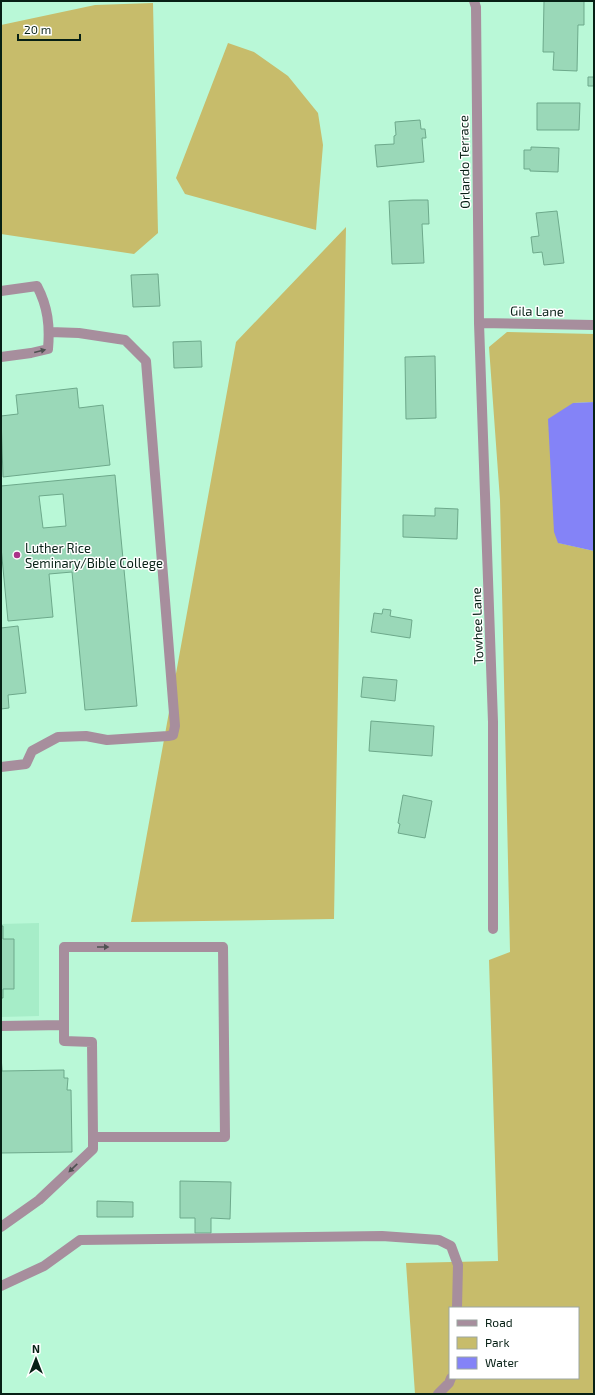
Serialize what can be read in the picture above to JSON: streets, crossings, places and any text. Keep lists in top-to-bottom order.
{
  "streets": {
    "street": ["Orlando Terrace", "Gila Lane", "Towhee Lane"]
  },
  "crossings": [
    ["Orlando Terrace", "Gila Lane"],
    ["Orlando Terrace", "Towhee Lane"],
    ["Gila Lane", "Towhee Lane"]
  ],
  "places": ["Luther Rice Seminary/Bible College"],
  "legend": ["Road", "Park", "Water"],
  "scale_bar": "20 m",
  "north": "top"
}
